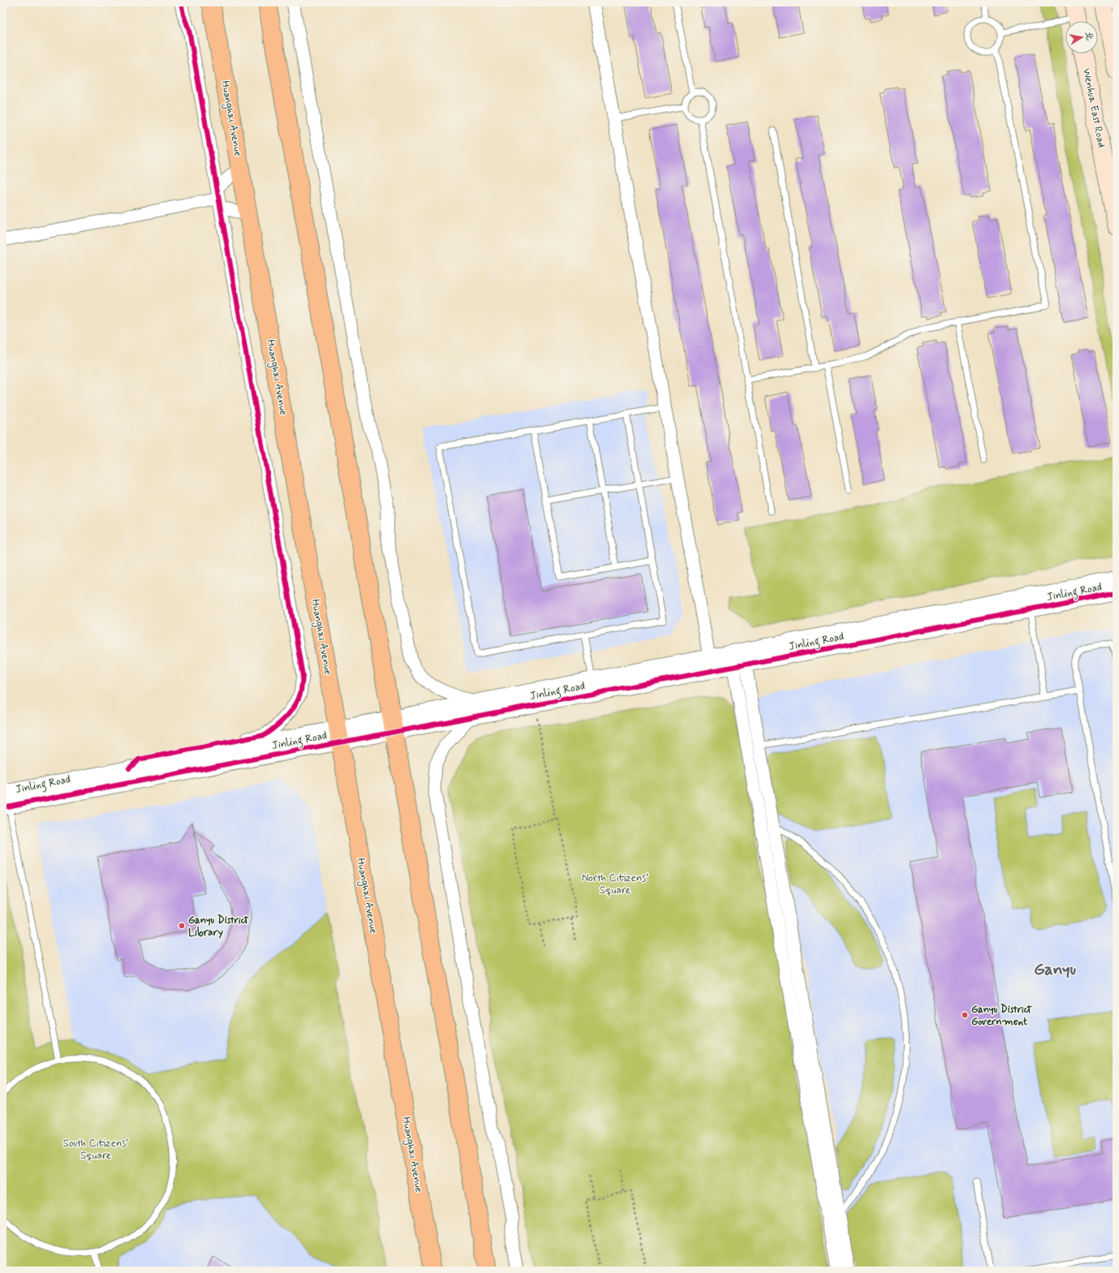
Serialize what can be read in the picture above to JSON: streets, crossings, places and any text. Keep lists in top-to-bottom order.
{
  "streets": {
    "main road": ["Wenhua East Road", "Huanghai Avenue"],
    "street": ["Jinling Road"]
  },
  "crossings": [
    ["Huanghai Avenue", "Jinling Road"]
  ],
  "districts": ["Ganyu"],
  "parks": ["North Citizens' Square", "South Citizens' Square"],
  "places": ["Ganyu District Library", "Ganyu District Government"],
  "north": "right"
}
